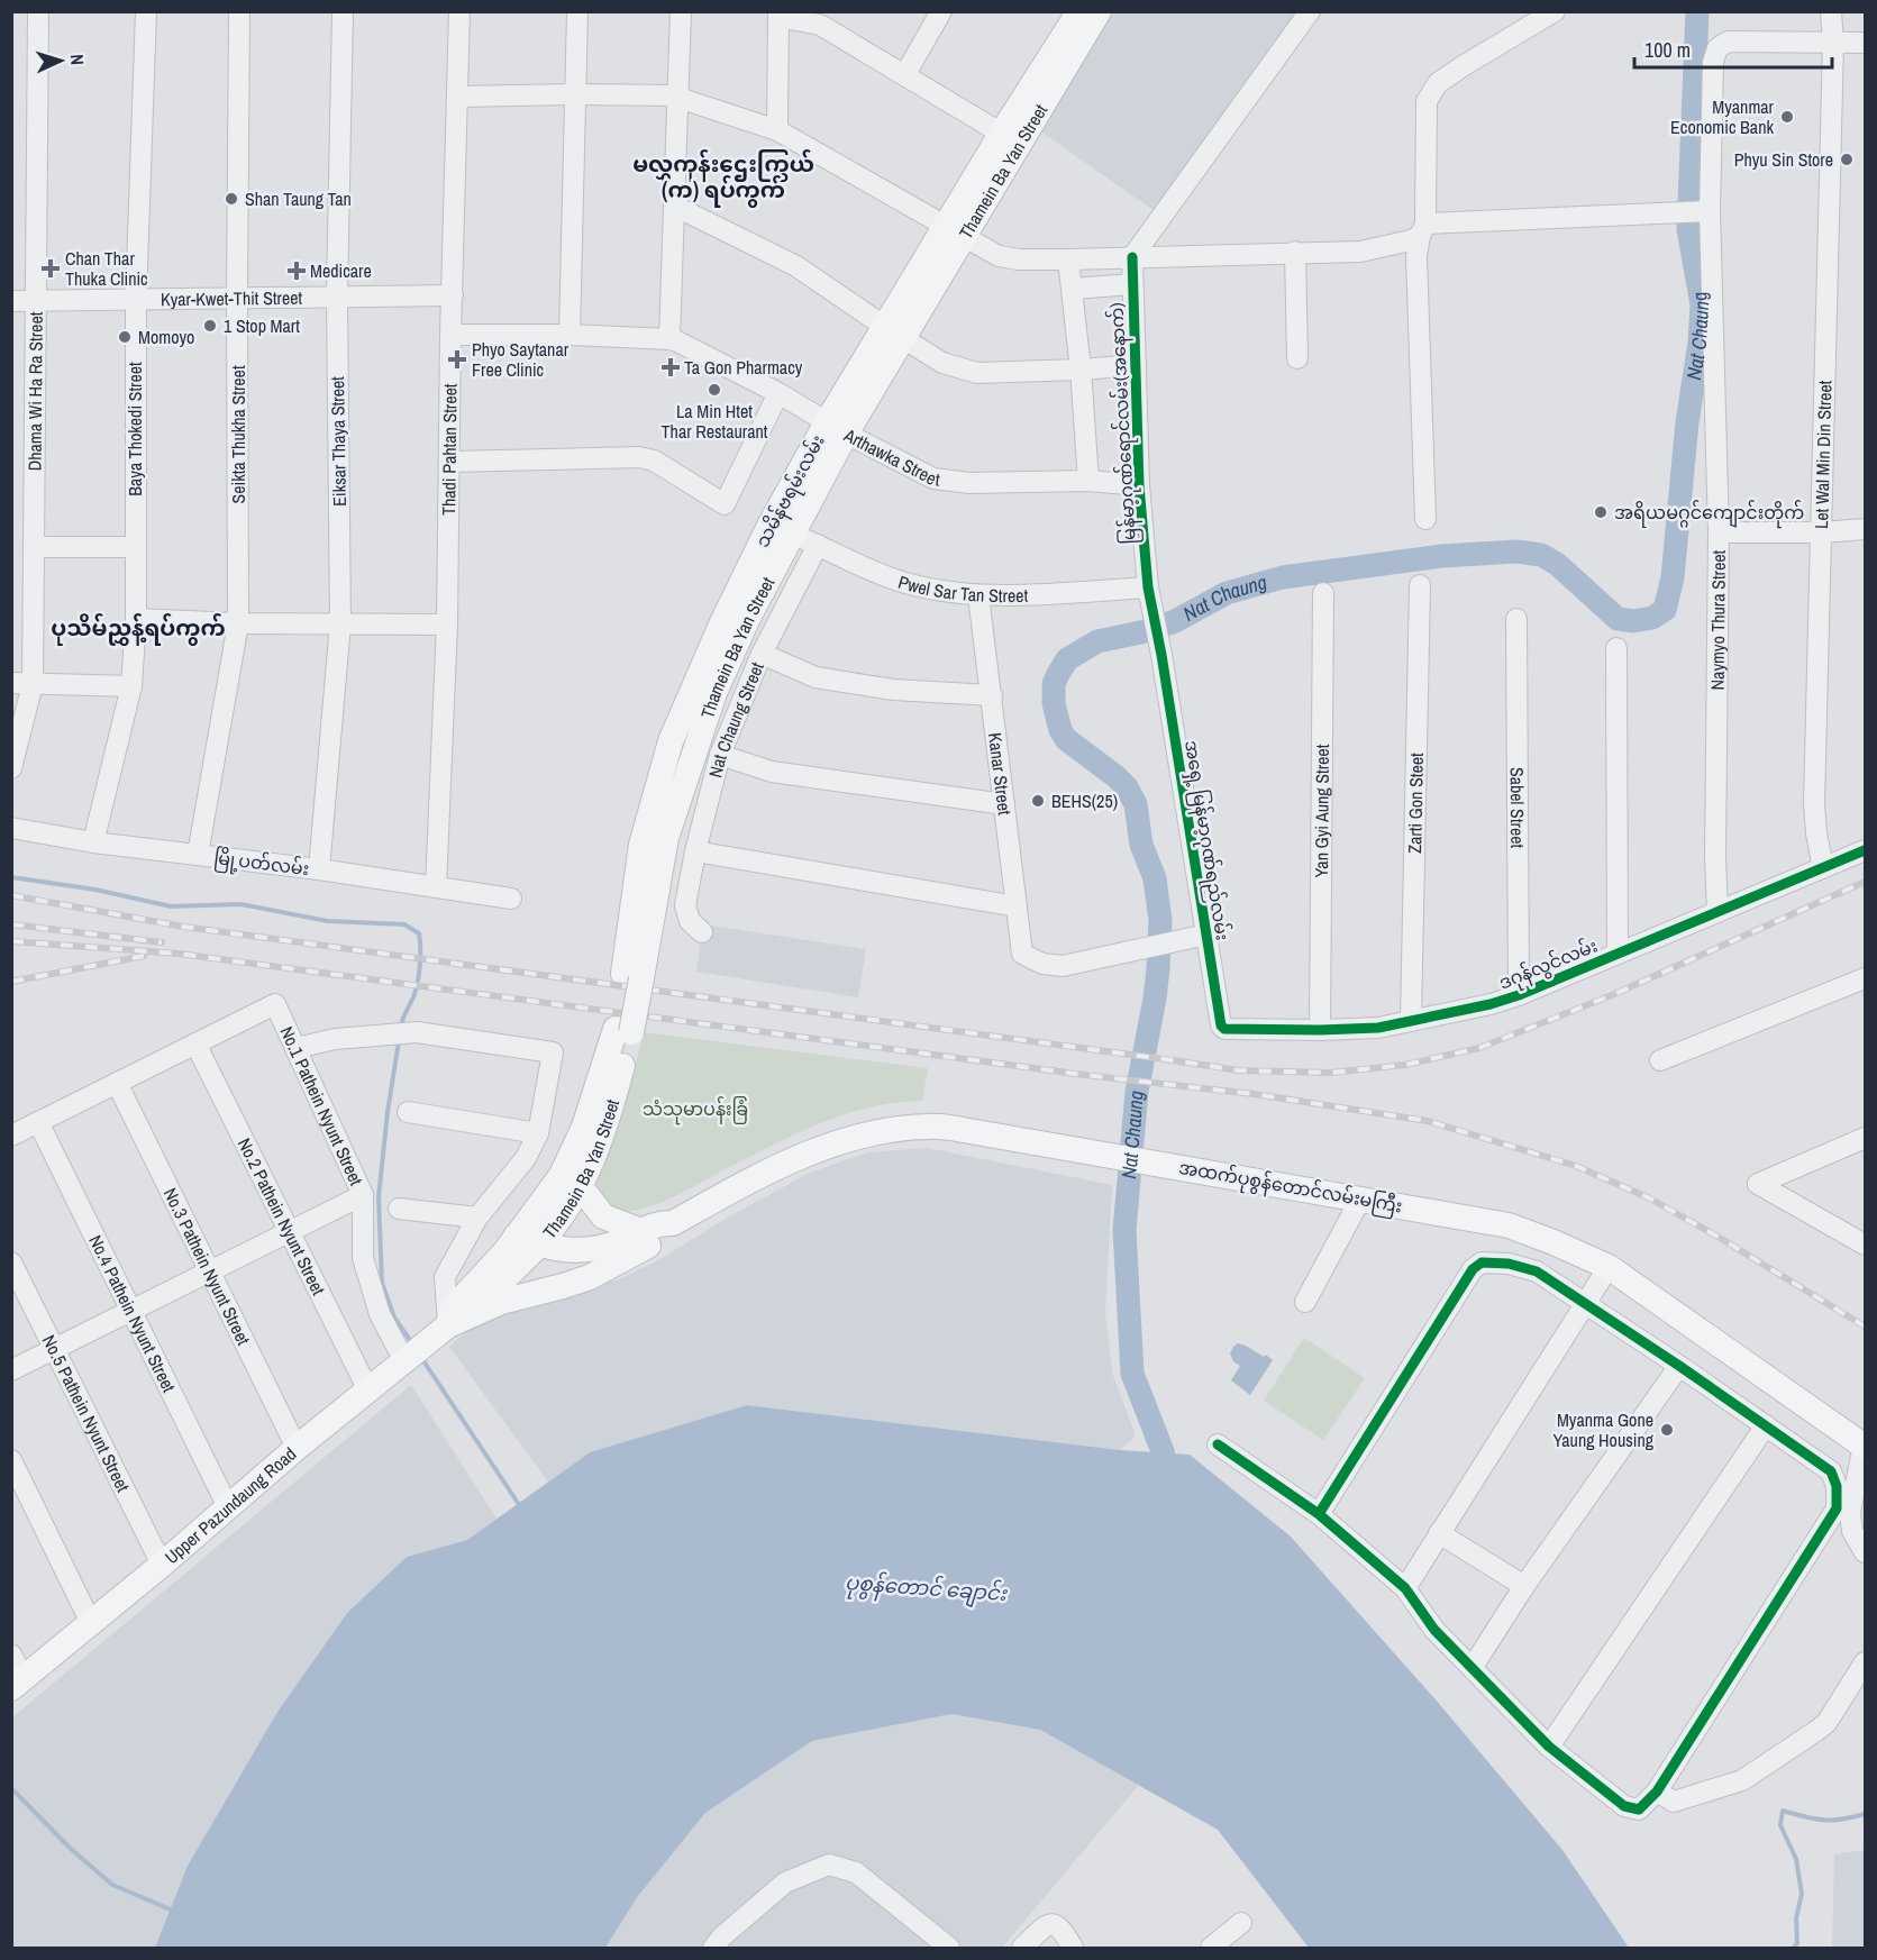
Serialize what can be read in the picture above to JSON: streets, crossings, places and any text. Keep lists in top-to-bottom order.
{
  "streets": {
    "main road": [
      "Thamein Ba Yan Street",
      "သမိန်ဗရမ်းလမ်း",
      "အထက်ပုစွန်တောင်လမ်းမကြီး",
      "Upper Pazundaung Road"
    ],
    "street": [
      "Kyar-Kwet-Thit Street",
      "Dhama Wi Ha Ra Street",
      "မြန်မာ့ဂုဏ်ရောင်လမ်း(အနောက်)",
      "Baya Thokedi Street",
      "Seikta Thukha Street",
      "Eiksar Thaya Street",
      "Thadi Pahtan Street",
      "Arthawka Street",
      "Let Wal Min Din Street",
      "Pwel Sar Tan Street",
      "Naymyo Thura Street",
      "Nat Chaung Street",
      "Kanar Street",
      "Zarti Gon Steet",
      "Sabel Street",
      "Yan Gyi Aung Street",
      "အရှေ့ မြန်မာ့ဂုဏ်ရည်လမ်း",
      "မြို့ပတ်လမ်း",
      "ဒဂုန်လွင်လမ်း",
      "No.1 Pathein Nyunt Street",
      "No.2 Pathein Nyunt Street",
      "No.3 Pathein Nyunt Street",
      "No.4 Pathein Nyunt Street",
      "No.5 Pathein Nyunt Street"
    ]
  },
  "crossings": [
    ["Thamein Ba Yan Street", "Arthawka Street"],
    ["Thamein Ba Yan Street", "သမိန်ဗရမ်းလမ်း"],
    ["Thamein Ba Yan Street", "Pwel Sar Tan Street"],
    ["Thamein Ba Yan Street", "အထက်ပုစွန်တောင်လမ်းမကြီး"],
    ["Thamein Ba Yan Street", "Upper Pazundaung Road"],
    ["Kyar-Kwet-Thit Street", "Dhama Wi Ha Ra Street"],
    ["Kyar-Kwet-Thit Street", "Baya Thokedi Street"],
    ["Kyar-Kwet-Thit Street", "Seikta Thukha Street"],
    ["Kyar-Kwet-Thit Street", "Eiksar Thaya Street"],
    ["Kyar-Kwet-Thit Street", "Thadi Pahtan Street"],
    ["မြန်မာ့ဂုဏ်ရောင်လမ်း(အနောက်)", "Arthawka Street"],
    ["မြန်မာ့ဂုဏ်ရောင်လမ်း(အနောက်)", "Pwel Sar Tan Street"],
    ["မြန်မာ့ဂုဏ်ရောင်လမ်း(အနောက်)", "အရှေ့ မြန်မာ့ဂုဏ်ရည်လမ်း"],
    ["Baya Thokedi Street", "မြို့ပတ်လမ်း"],
    ["Seikta Thukha Street", "မြို့ပတ်လမ်း"],
    ["Eiksar Thaya Street", "မြို့ပတ်လမ်း"],
    ["Thadi Pahtan Street", "မြို့ပတ်လမ်း"],
    ["Arthawka Street", "သမိန်ဗရမ်းလမ်း"],
    ["Let Wal Min Din Street", "Naymyo Thura Street"],
    ["Let Wal Min Din Street", "ဒဂုန်လွင်လမ်း"],
    ["သမိန်ဗရမ်းလမ်း", "အထက်ပုစွန်တောင်လမ်းမကြီး"],
    ["Pwel Sar Tan Street", "Nat Chaung Street"],
    ["Pwel Sar Tan Street", "Kanar Street"],
    ["Naymyo Thura Street", "ဒဂုန်လွင်လမ်း"],
    ["Kanar Street", "အရှေ့ မြန်မာ့ဂုဏ်ရည်လမ်း"],
    ["Zarti Gon Steet", "ဒဂုန်လွင်လမ်း"],
    ["Sabel Street", "ဒဂုန်လွင်လမ်း"],
    ["Yan Gyi Aung Street", "ဒဂုန်လွင်လမ်း"],
    ["အရှေ့ မြန်မာ့ဂုဏ်ရည်လမ်း", "ဒဂုန်လွင်လမ်း"],
    ["No.1 Pathein Nyunt Street", "No.2 Pathein Nyunt Street"],
    ["No.1 Pathein Nyunt Street", "Upper Pazundaung Road"],
    ["No.2 Pathein Nyunt Street", "Upper Pazundaung Road"],
    ["No.3 Pathein Nyunt Street", "Upper Pazundaung Road"],
    ["No.4 Pathein Nyunt Street", "Upper Pazundaung Road"],
    ["No.5 Pathein Nyunt Street", "Upper Pazundaung Road"]
  ],
  "districts": ["မလွှကုန်းဌေးကြွယ် (က) ရပ်ကွက်", "ပုသိမ်ညွှန့်ရပ်ကွက်"],
  "water": ["Nat Chaung", "ပုစွန်တောင် ချောင်း"],
  "parks": ["သံသုမာပန်းခြံ"],
  "places": {
    "other": [
      "Myanmar Economic Bank",
      "Phyu Sin Store",
      "Shan Taung Tan",
      "1 Stop Mart",
      "Momoyo",
      "La Min Htet Thar Restaurant",
      "အရိယမဂ္ဂင်ကျောင်းတိုက်",
      "BEHS(25)",
      "Myanma Gone Yaung Housing"
    ],
    "health": [
      "Chan Thar Thuka Clinic",
      "Medicare",
      "Phyo Saytanar Free Clinic",
      "Ta Gon Pharmacy"
    ]
  },
  "scale_bar": "100 m",
  "north": "right"
}
